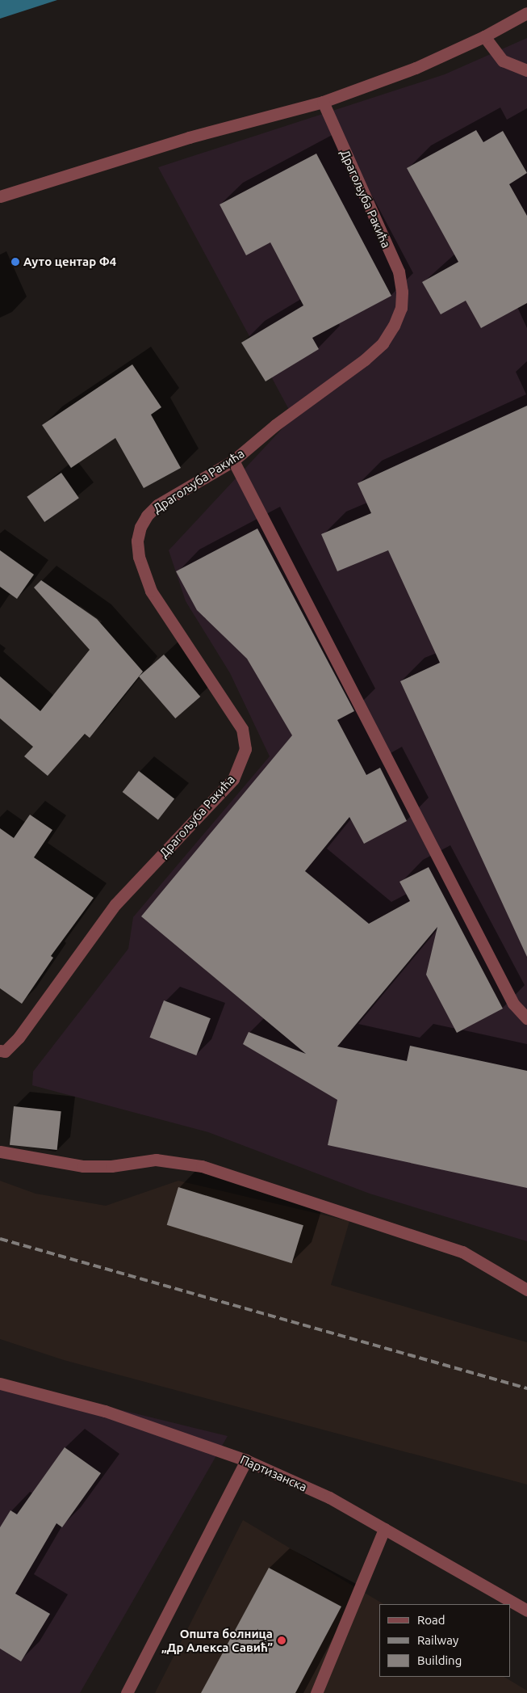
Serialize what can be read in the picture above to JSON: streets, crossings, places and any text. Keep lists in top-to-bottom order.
{
  "streets": {
    "street": ["Драгољуба Ракића", "Партизанска"]
  },
  "places": ["Ауто центар Ф4", "Општа болница „Др Алекса Савић”"],
  "legend": ["Road", "Railway", "Building"]
}
